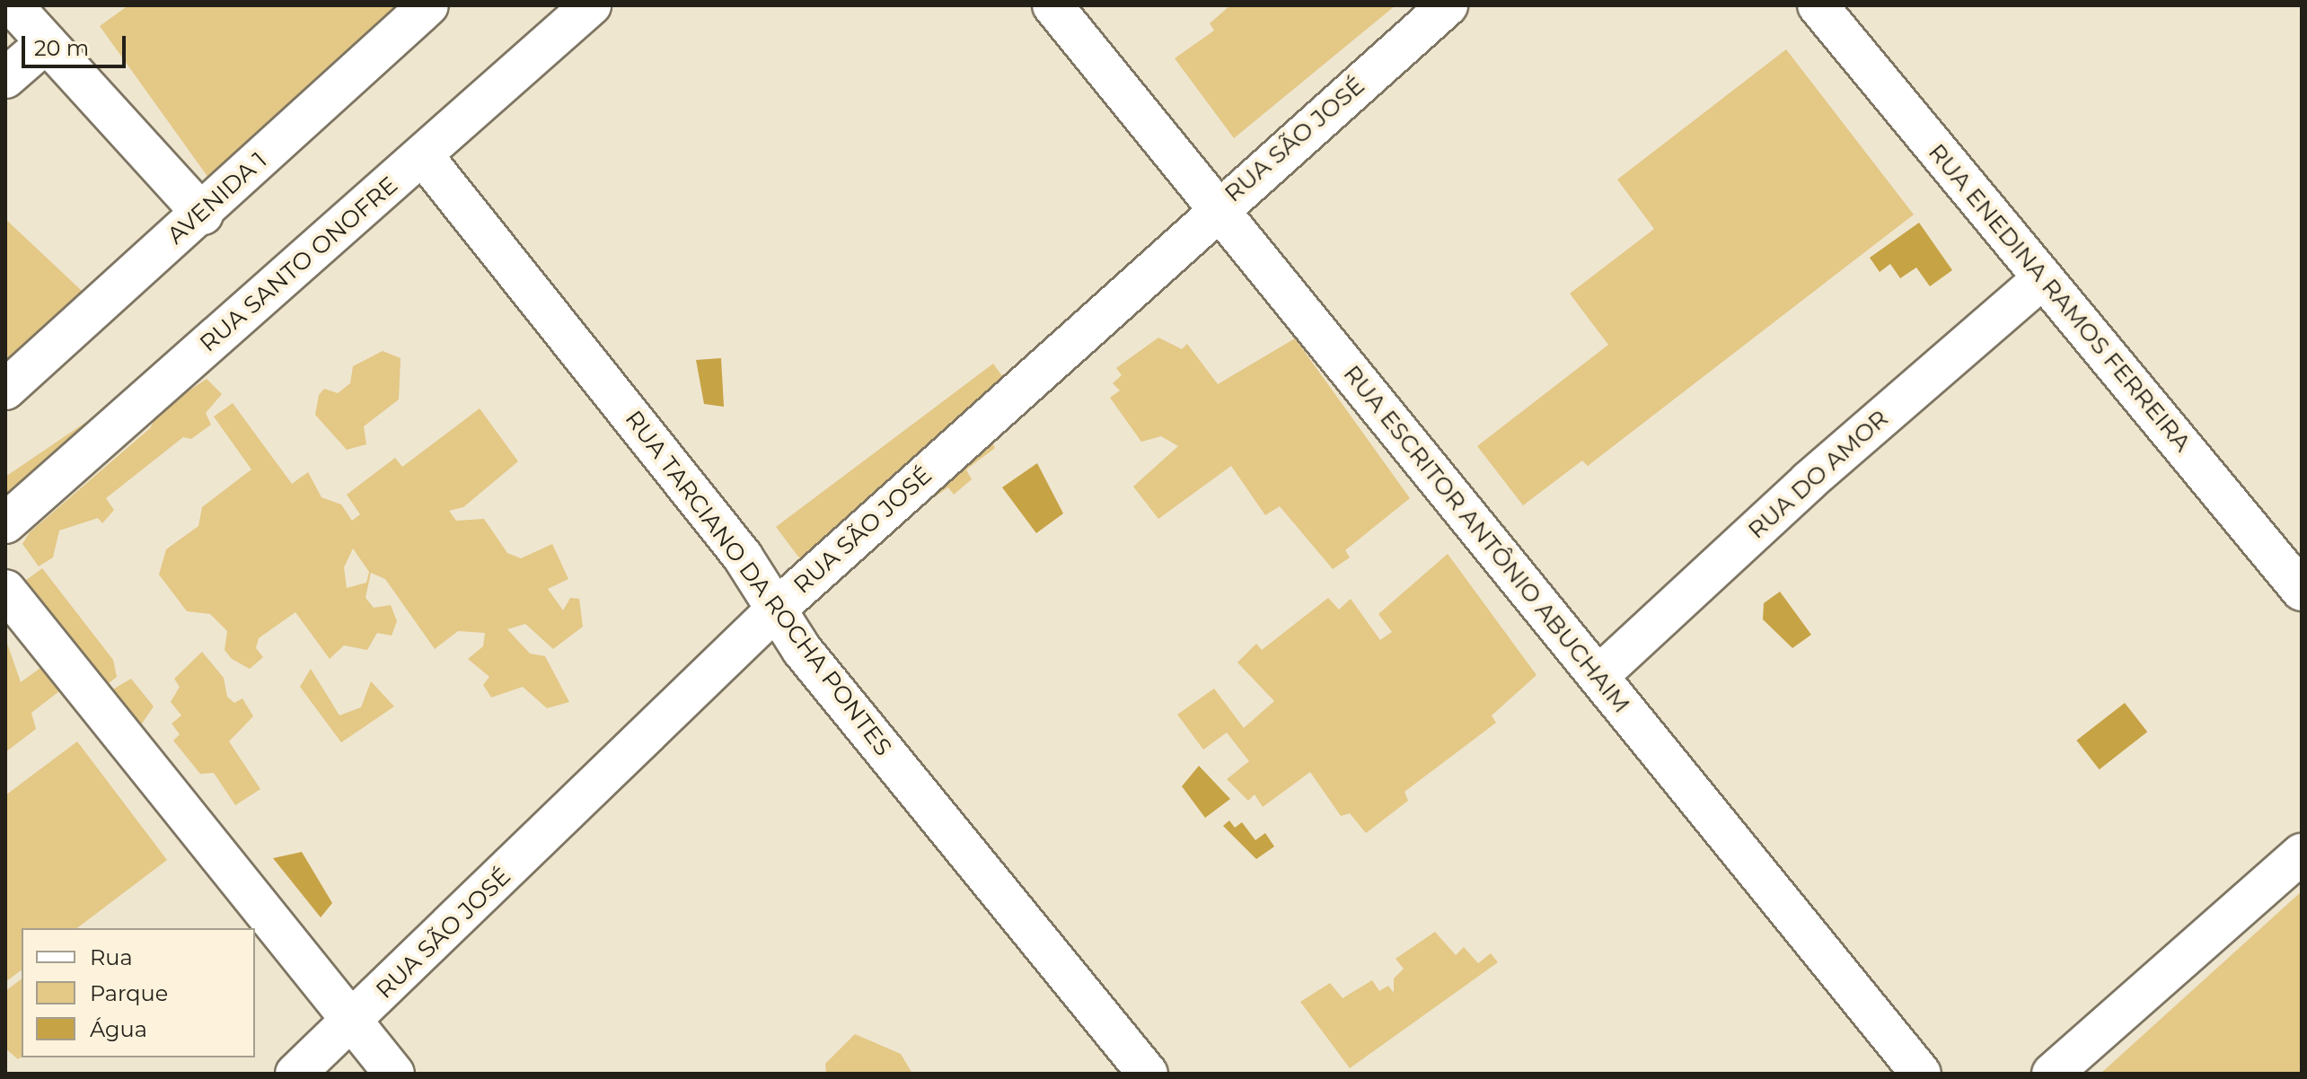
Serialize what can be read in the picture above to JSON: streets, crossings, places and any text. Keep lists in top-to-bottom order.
{
  "streets": {
    "street": [
      "RUA SÃO JOSÉ",
      "AVENIDA 1",
      "RUA SANTO ONOFRE",
      "RUA ENEDINA RAMOS FERREIRA",
      "RUA DO AMOR",
      "RUA ESCRITOR ANTÔNIO ABUCHAIM",
      "RUA TARCIANO DA ROCHA PONTES"
    ]
  },
  "crossings": [
    ["RUA SÃO JOSÉ", "RUA ESCRITOR ANTÔNIO ABUCHAIM"],
    ["RUA SÃO JOSÉ", "RUA TARCIANO DA ROCHA PONTES"],
    ["RUA SANTO ONOFRE", "RUA TARCIANO DA ROCHA PONTES"],
    ["RUA ENEDINA RAMOS FERREIRA", "RUA DO AMOR"],
    ["RUA DO AMOR", "RUA ESCRITOR ANTÔNIO ABUCHAIM"]
  ],
  "legend": ["Rua", "Parque", "Água"],
  "scale_bar": "20 m"
}
